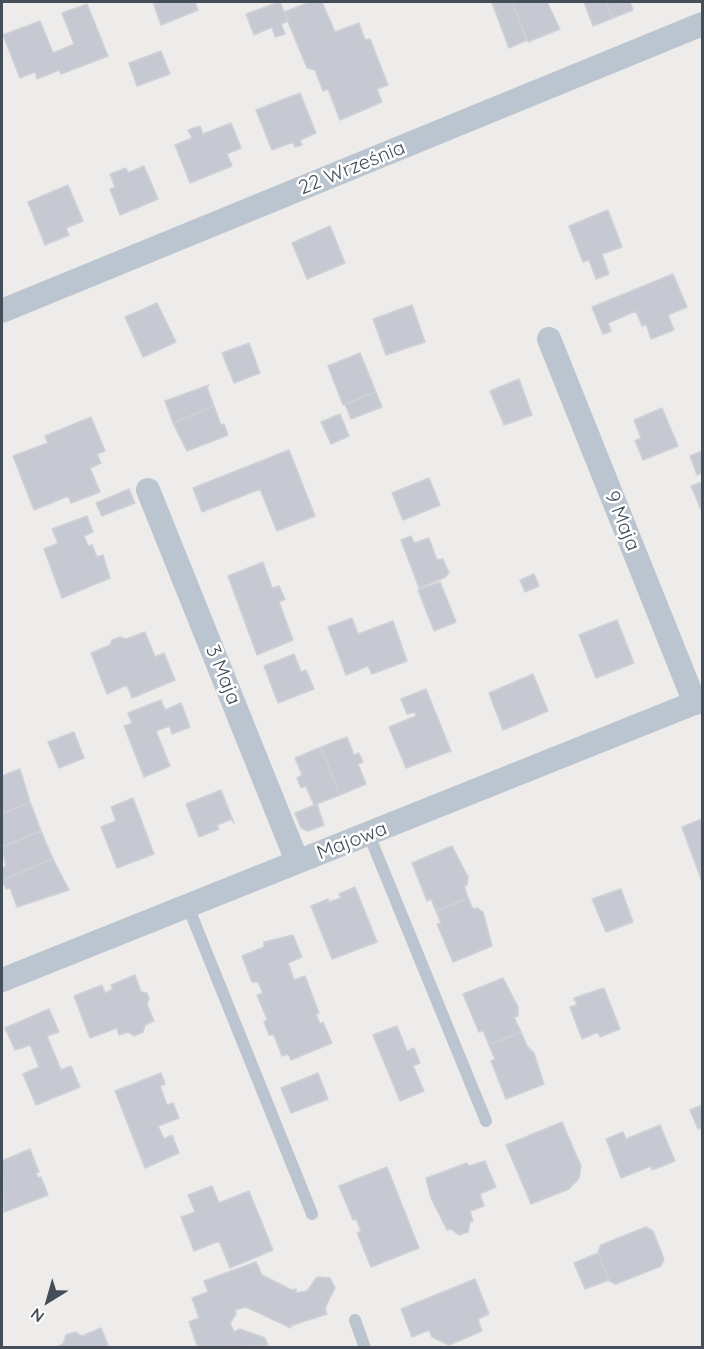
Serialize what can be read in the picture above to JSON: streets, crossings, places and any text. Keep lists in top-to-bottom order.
{
  "streets": {
    "street": [
      "22 Września",
      "9 Maja",
      "3 Maja",
      "Majowa"
    ]
  },
  "crossings": [
    ["9 Maja", "Majowa"],
    ["3 Maja", "Majowa"]
  ],
  "north": "bottom left"
}
